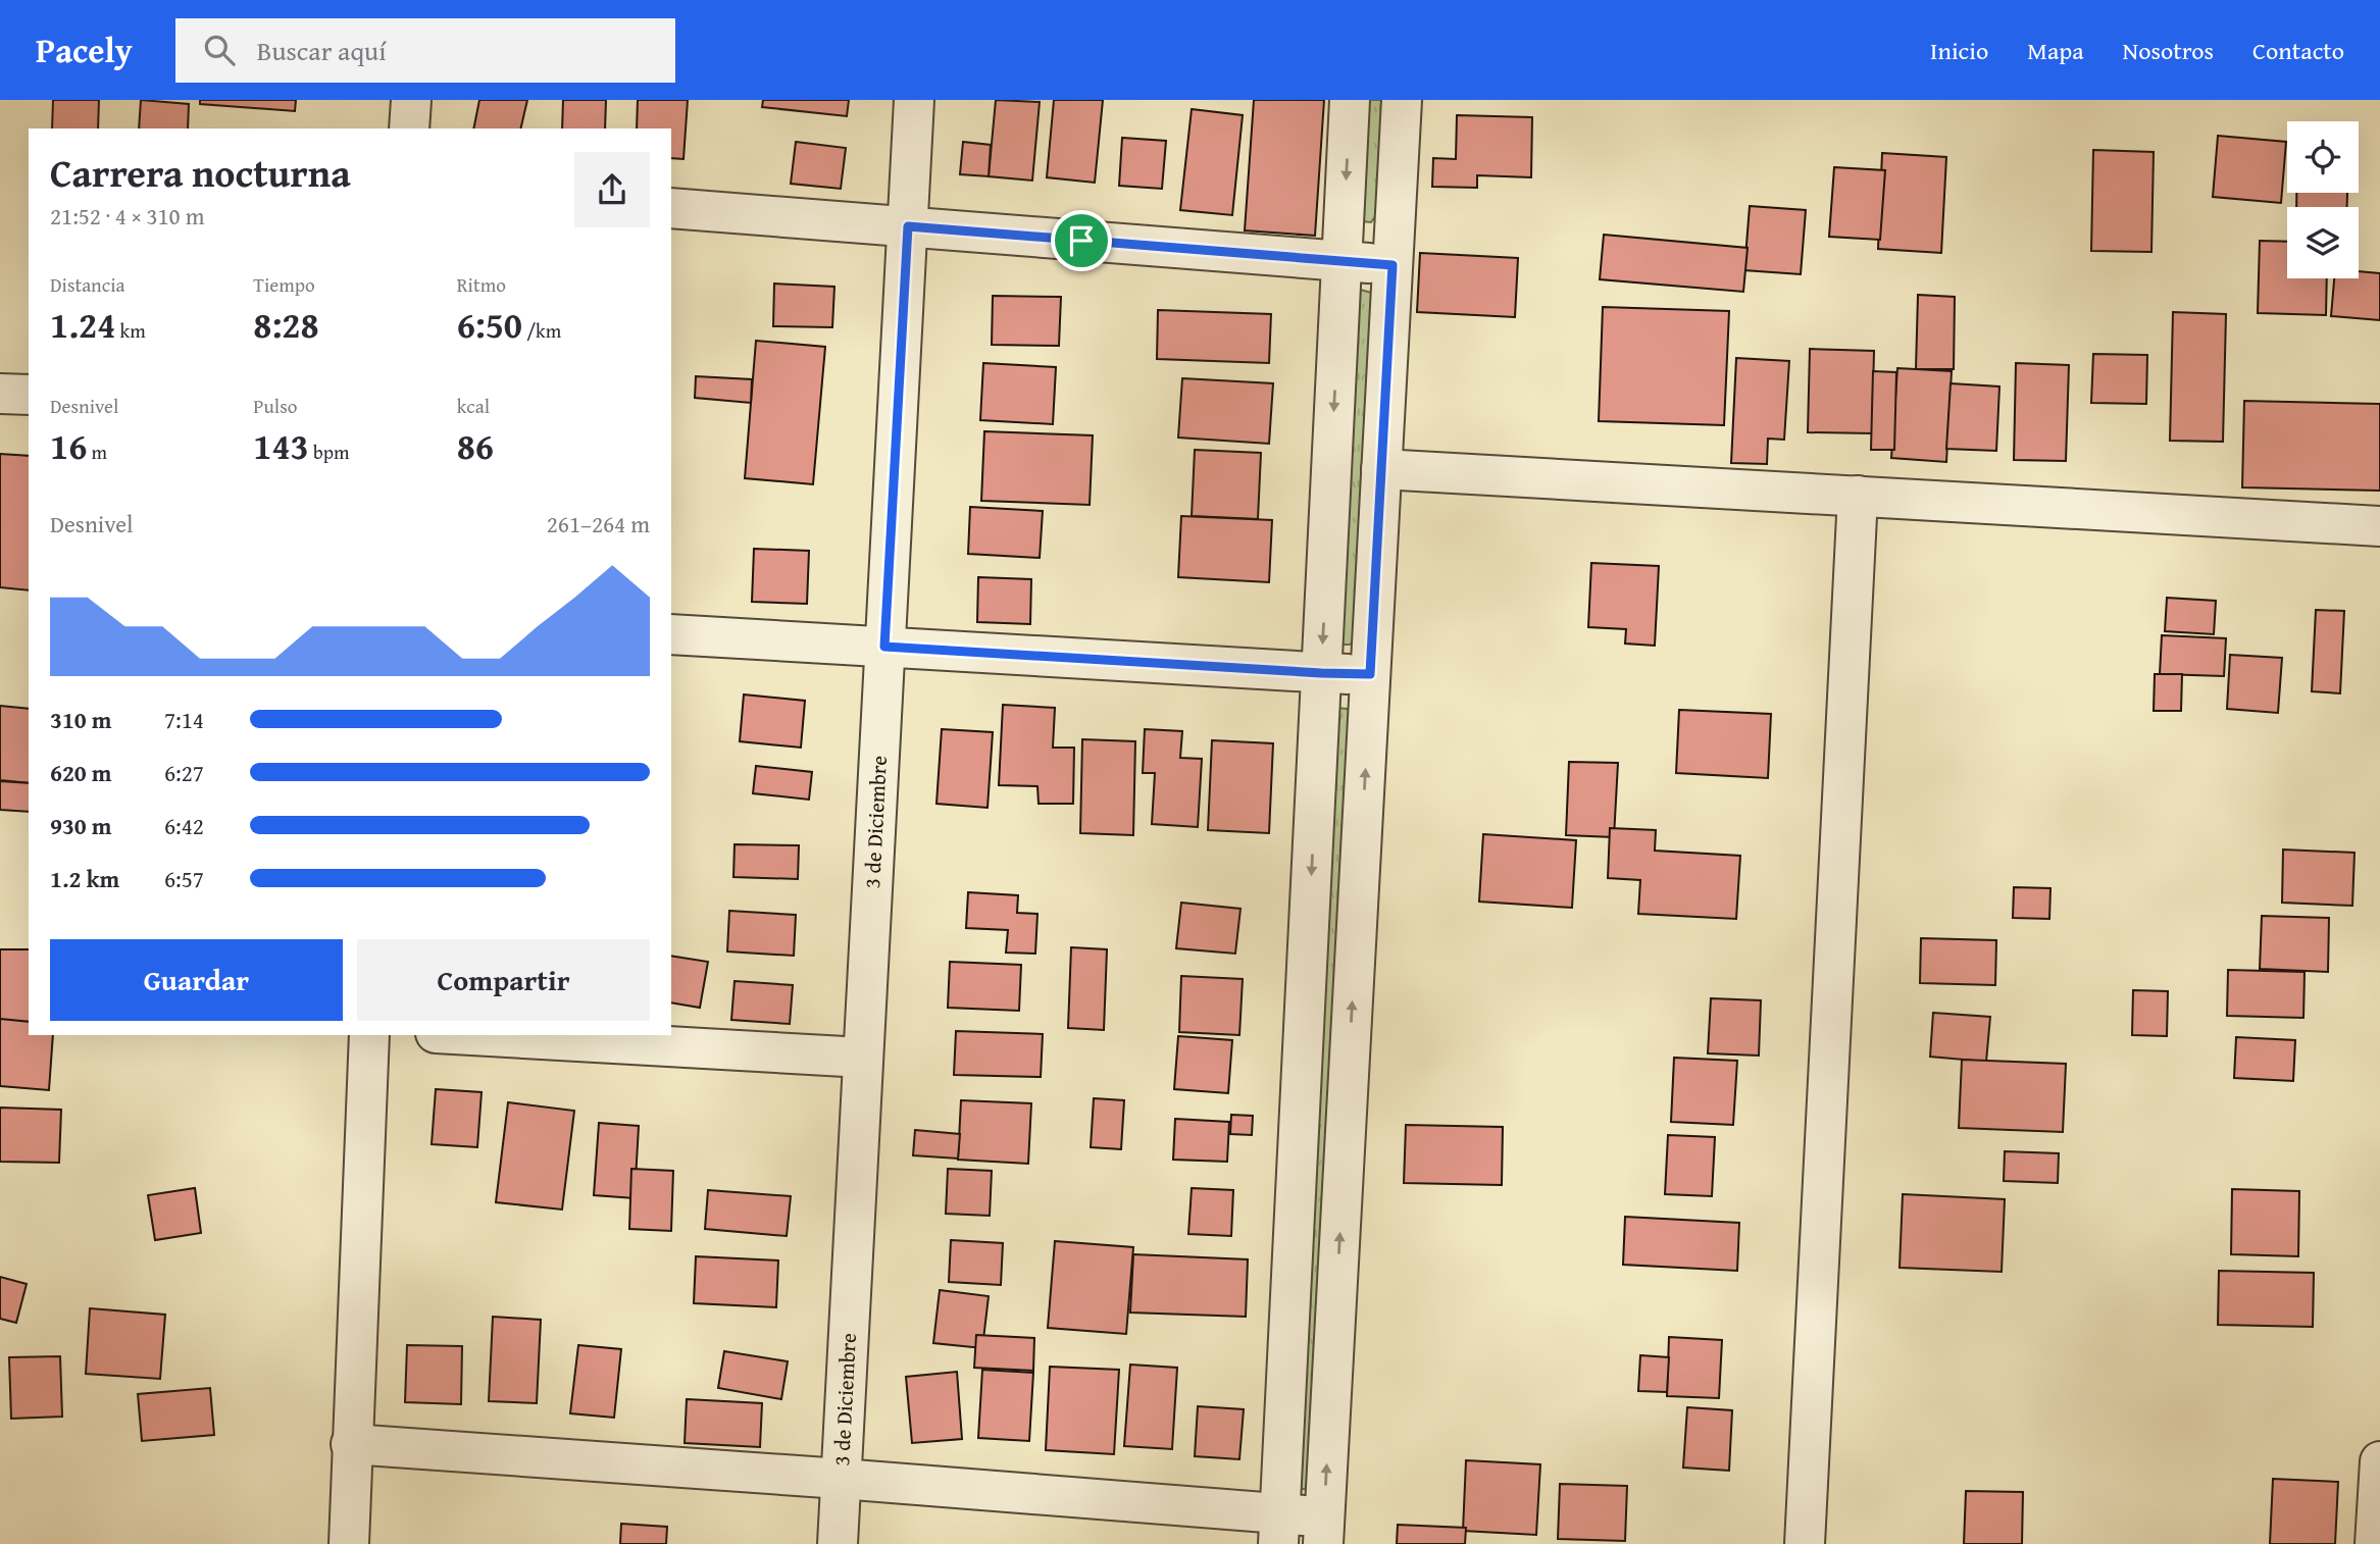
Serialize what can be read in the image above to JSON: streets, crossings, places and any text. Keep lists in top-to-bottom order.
{
  "streets": {
    "street": ["3 de Diciembre"]
  },
  "page": {
    "header": "Pacely",
    "search": "Buscar aquí",
    "nav": [
      "Inicio",
      "Mapa",
      "Nosotros",
      "Contacto"
    ],
    "heading": ["Carrera nocturna", "21:52 · 4 × 310 m"],
    "stats": [
      ["Distancia", "1.24 km"],
      ["Tiempo", "8:28"],
      ["Ritmo", "6:50 /km"],
      ["Desnivel", "16 m"],
      ["Pulso", "143 bpm"],
      ["kcal", "86"]
    ],
    "chart": ["Desnivel", "261–264 m"],
    "list": [
      {
        "name": "310 m",
        "note": "7:14"
      },
      {
        "name": "620 m",
        "note": "6:27"
      },
      {
        "name": "930 m",
        "note": "6:42"
      },
      {
        "name": "1.2 km",
        "note": "6:57"
      }
    ],
    "buttons": ["Guardar", "Compartir"]
  }
}
